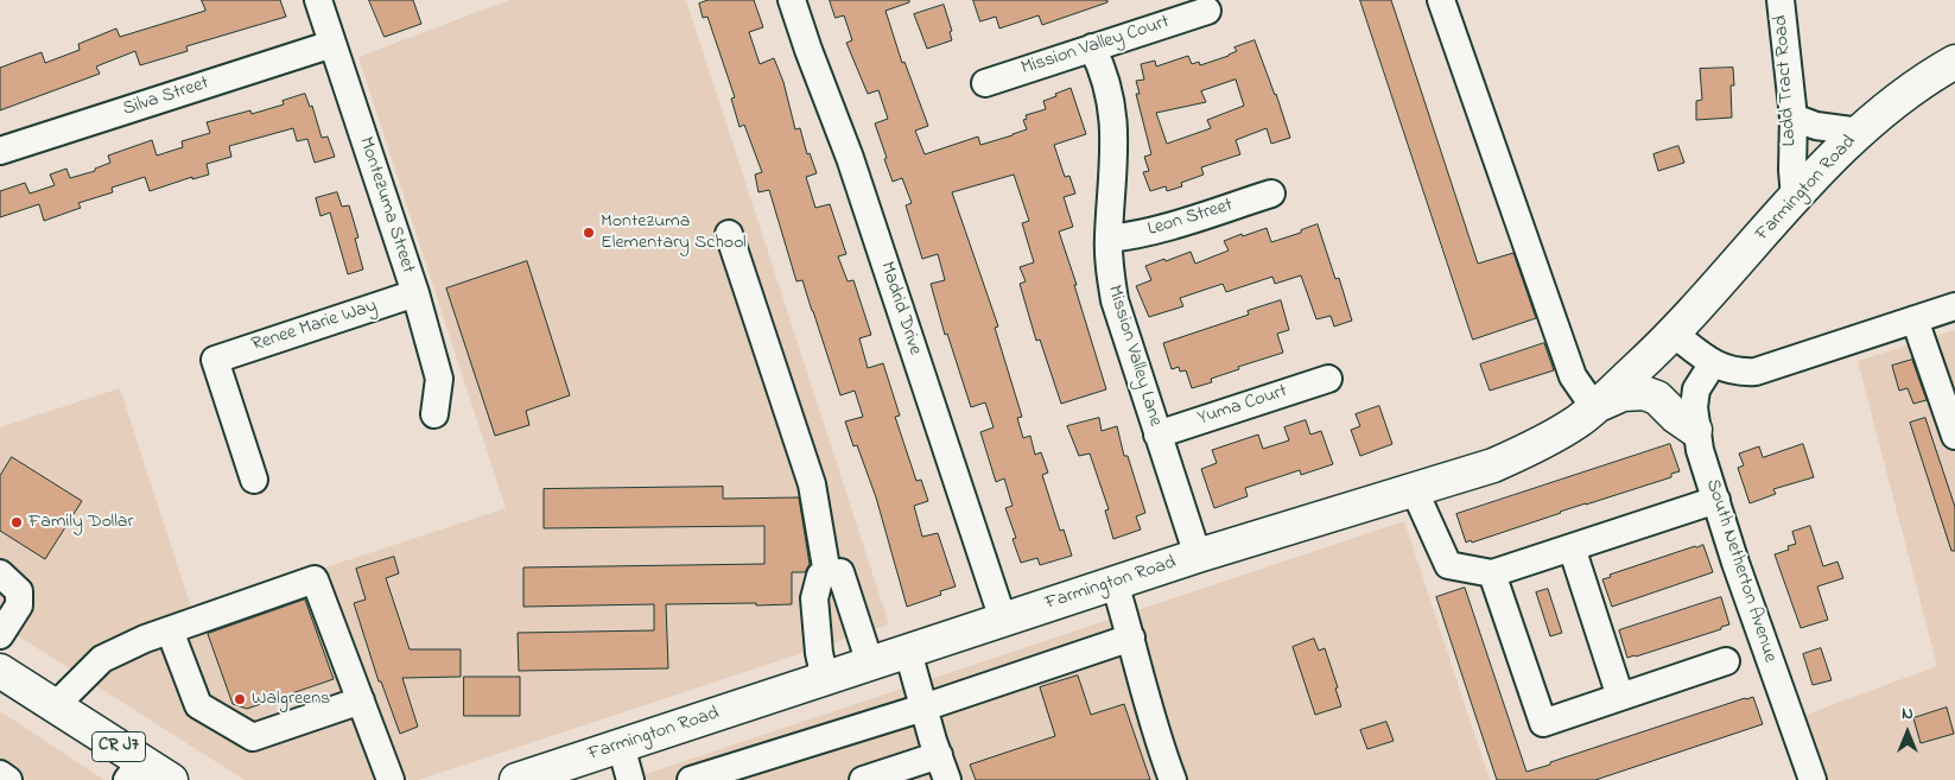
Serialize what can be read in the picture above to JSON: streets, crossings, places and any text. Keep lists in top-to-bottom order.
{
  "streets": {
    "main road": ["Farmington Road", "CR J7"],
    "street": [
      "Mission Valley Court",
      "Ladd Tract Road",
      "Silva Street",
      "Montezuma Street",
      "Leon Street",
      "Madrid Drive",
      "Renee Marie Way",
      "Mission Valley Lane",
      "Yuma Court",
      "South Netherton Avenue"
    ]
  },
  "crossings": [
    ["Mission Valley Court", "Mission Valley Lane"],
    ["Ladd Tract Road", "Farmington Road"],
    ["Silva Street", "Montezuma Street"],
    ["Farmington Road", "Madrid Drive"],
    ["Farmington Road", "Mission Valley Lane"],
    ["Montezuma Street", "Renee Marie Way"],
    ["Leon Street", "Mission Valley Lane"],
    ["Mission Valley Lane", "Yuma Court"]
  ],
  "places": ["Montezuma Elementary School", "Family Dollar", "Walgreens"],
  "north": "top"
}
